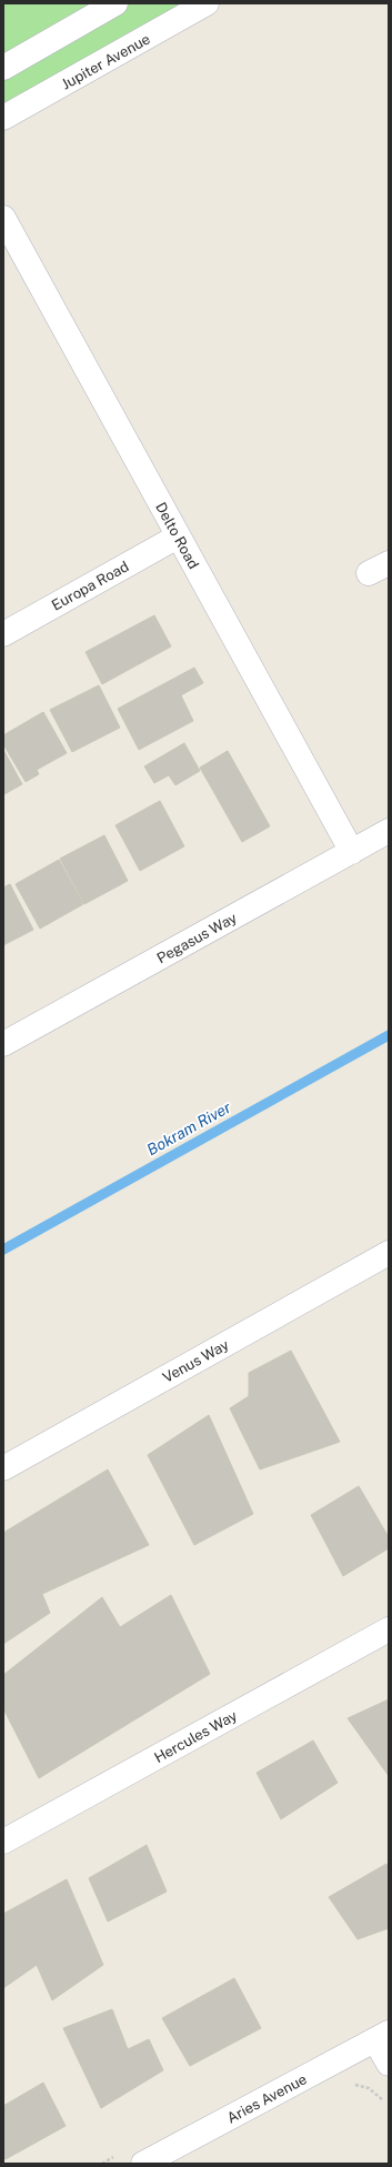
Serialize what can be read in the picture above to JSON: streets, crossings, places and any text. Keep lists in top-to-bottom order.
{
  "streets": {
    "street": [
      "Jupiter Avenue",
      "Delto Road",
      "Europa Road",
      "Pegasus Way",
      "Venus Way",
      "Hercules Way",
      "Aries Avenue"
    ]
  },
  "crossings": [
    ["Delto Road", "Europa Road"],
    ["Delto Road", "Pegasus Way"]
  ],
  "water": ["Bokram River"]
}
